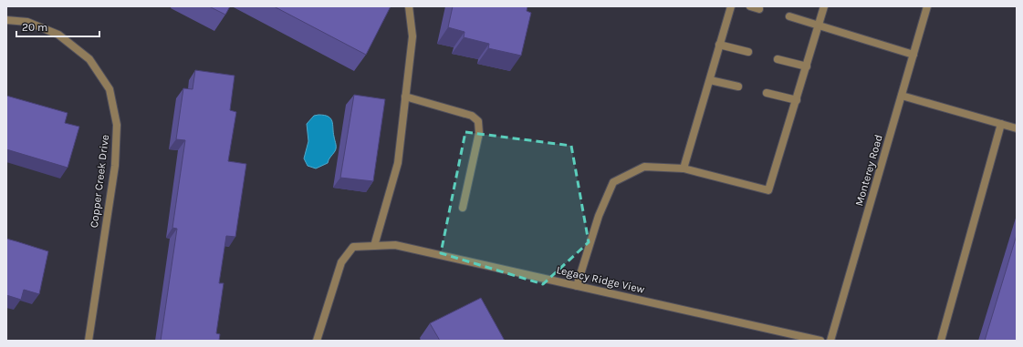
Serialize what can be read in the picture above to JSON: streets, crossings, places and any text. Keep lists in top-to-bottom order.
{
  "streets": {
    "street": ["Monterey Road", "Copper Creek Drive", "Legacy Ridge View"]
  },
  "scale_bar": "20 m"
}
